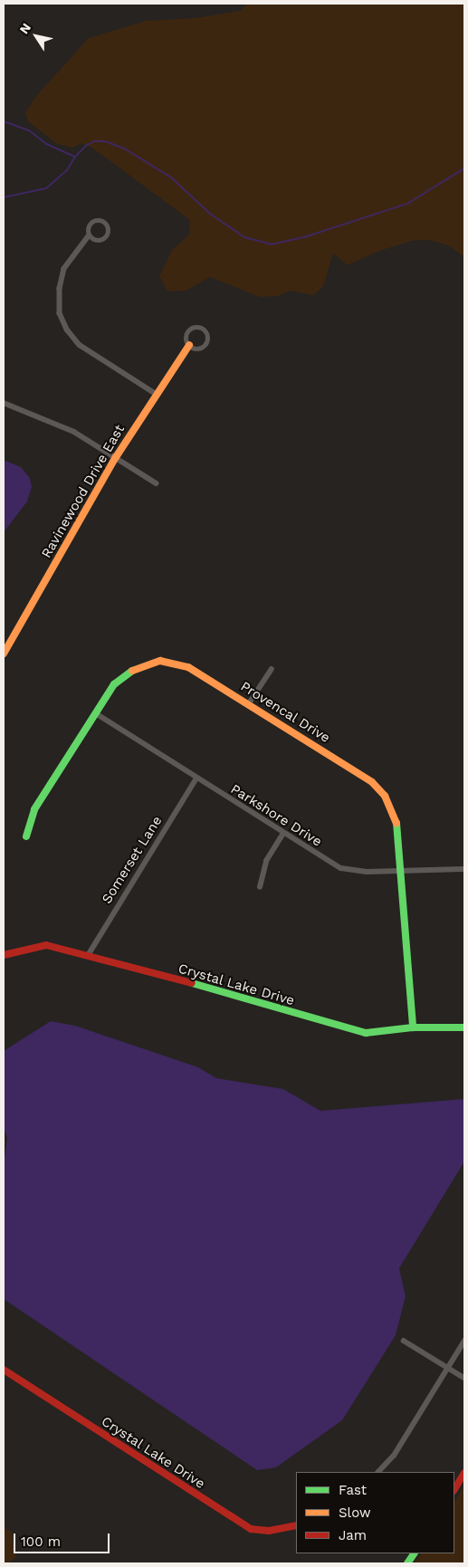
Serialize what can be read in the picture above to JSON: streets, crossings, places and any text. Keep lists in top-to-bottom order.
{
  "streets": {
    "street": [
      "Ravinewood Drive East",
      "Provencal Drive",
      "Parkshore Drive",
      "Somerset Lane",
      "Crystal Lake Drive"
    ]
  },
  "crossings": [
    ["Provencal Drive", "Parkshore Drive"],
    ["Provencal Drive", "Crystal Lake Drive"],
    ["Parkshore Drive", "Somerset Lane"],
    ["Somerset Lane", "Crystal Lake Drive"]
  ],
  "legend": ["Fast", "Slow", "Jam"],
  "scale_bar": "100 m",
  "north": "top left"
}
